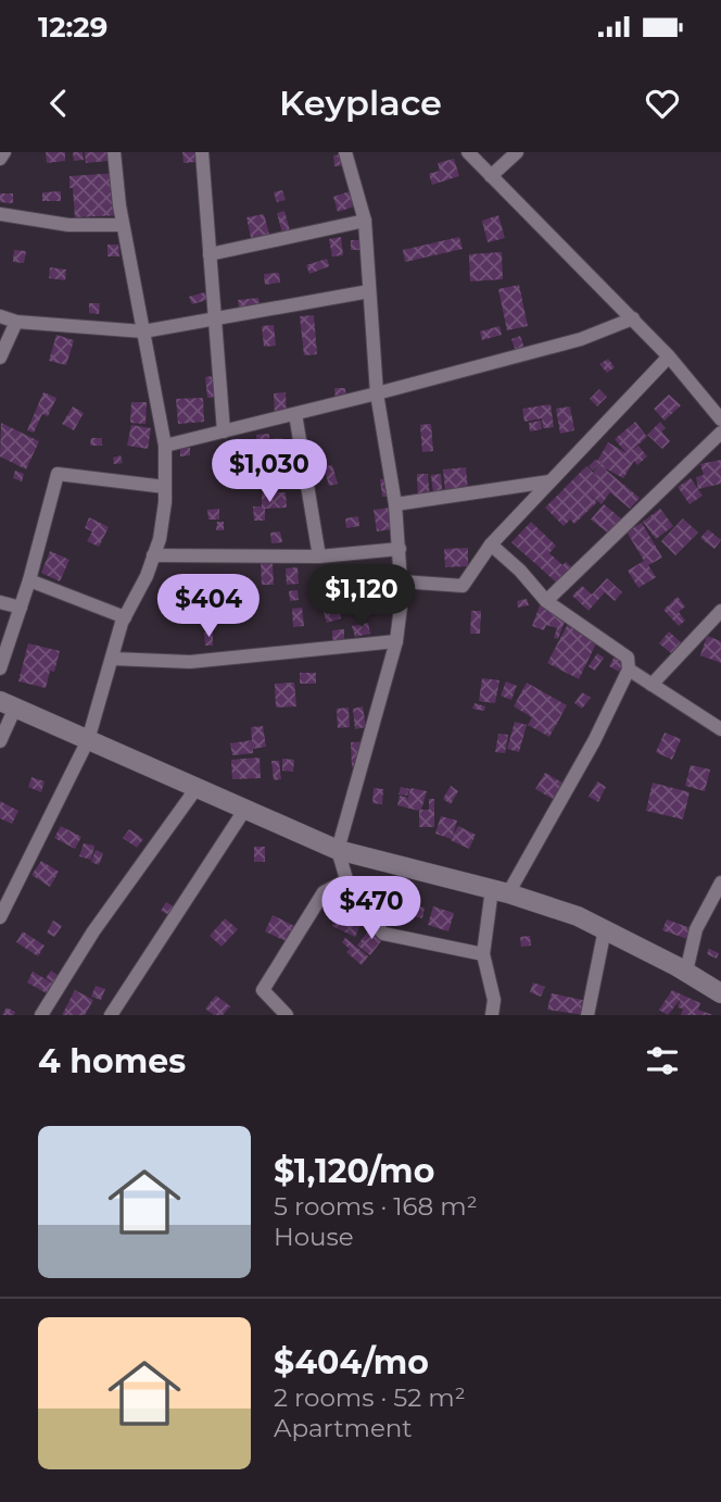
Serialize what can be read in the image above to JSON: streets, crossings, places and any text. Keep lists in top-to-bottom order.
{
  "page": {
    "status": "12:29",
    "header": "Keyplace",
    "price": [
      "$1,030",
      "$1,120",
      "$404",
      "$470"
    ],
    "heading": "4 homes",
    "list": [
      {
        "name": "$1,120/mo",
        "note": "5 rooms · 168 m² · House"
      },
      {
        "name": "$404/mo",
        "note": "2 rooms · 52 m² · Apartment"
      }
    ]
  }
}
